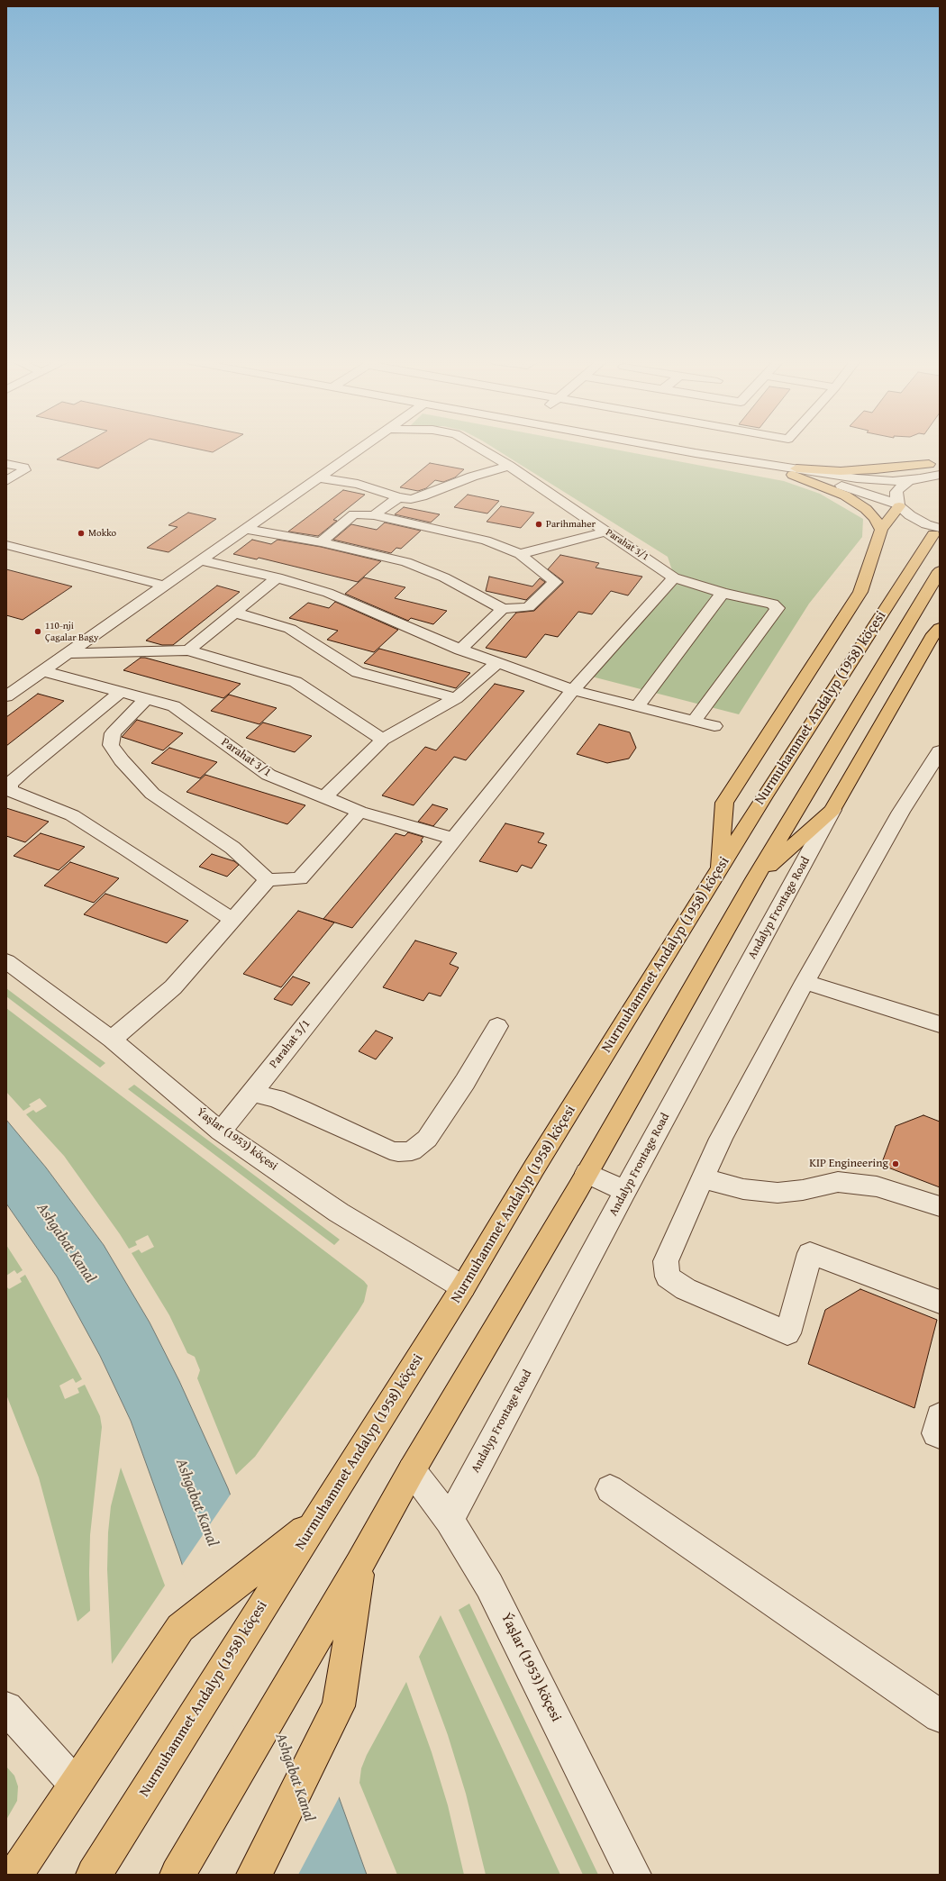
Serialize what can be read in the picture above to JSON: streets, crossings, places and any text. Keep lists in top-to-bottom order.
{
  "streets": {
    "main road": ["Nurmuhammet Andalyp (1958) köçesi"],
    "street": ["Parahat 3/1", "Andalyp Frontage Road", "Ýaşlar (1953) köçesi"]
  },
  "crossings": [
    ["Parahat 3/1", "Ýaşlar (1953) köçesi"],
    ["Nurmuhammet Andalyp (1958) köçesi", "Ýaşlar (1953) köçesi"],
    ["Andalyp Frontage Road", "Ýaşlar (1953) köçesi"]
  ],
  "water": ["Ashgabat Kanal"],
  "places": [
    "Parihmaher",
    "Mokko",
    "110-nji Çagalar Bagy",
    "KIP Engineering"
  ]
}
